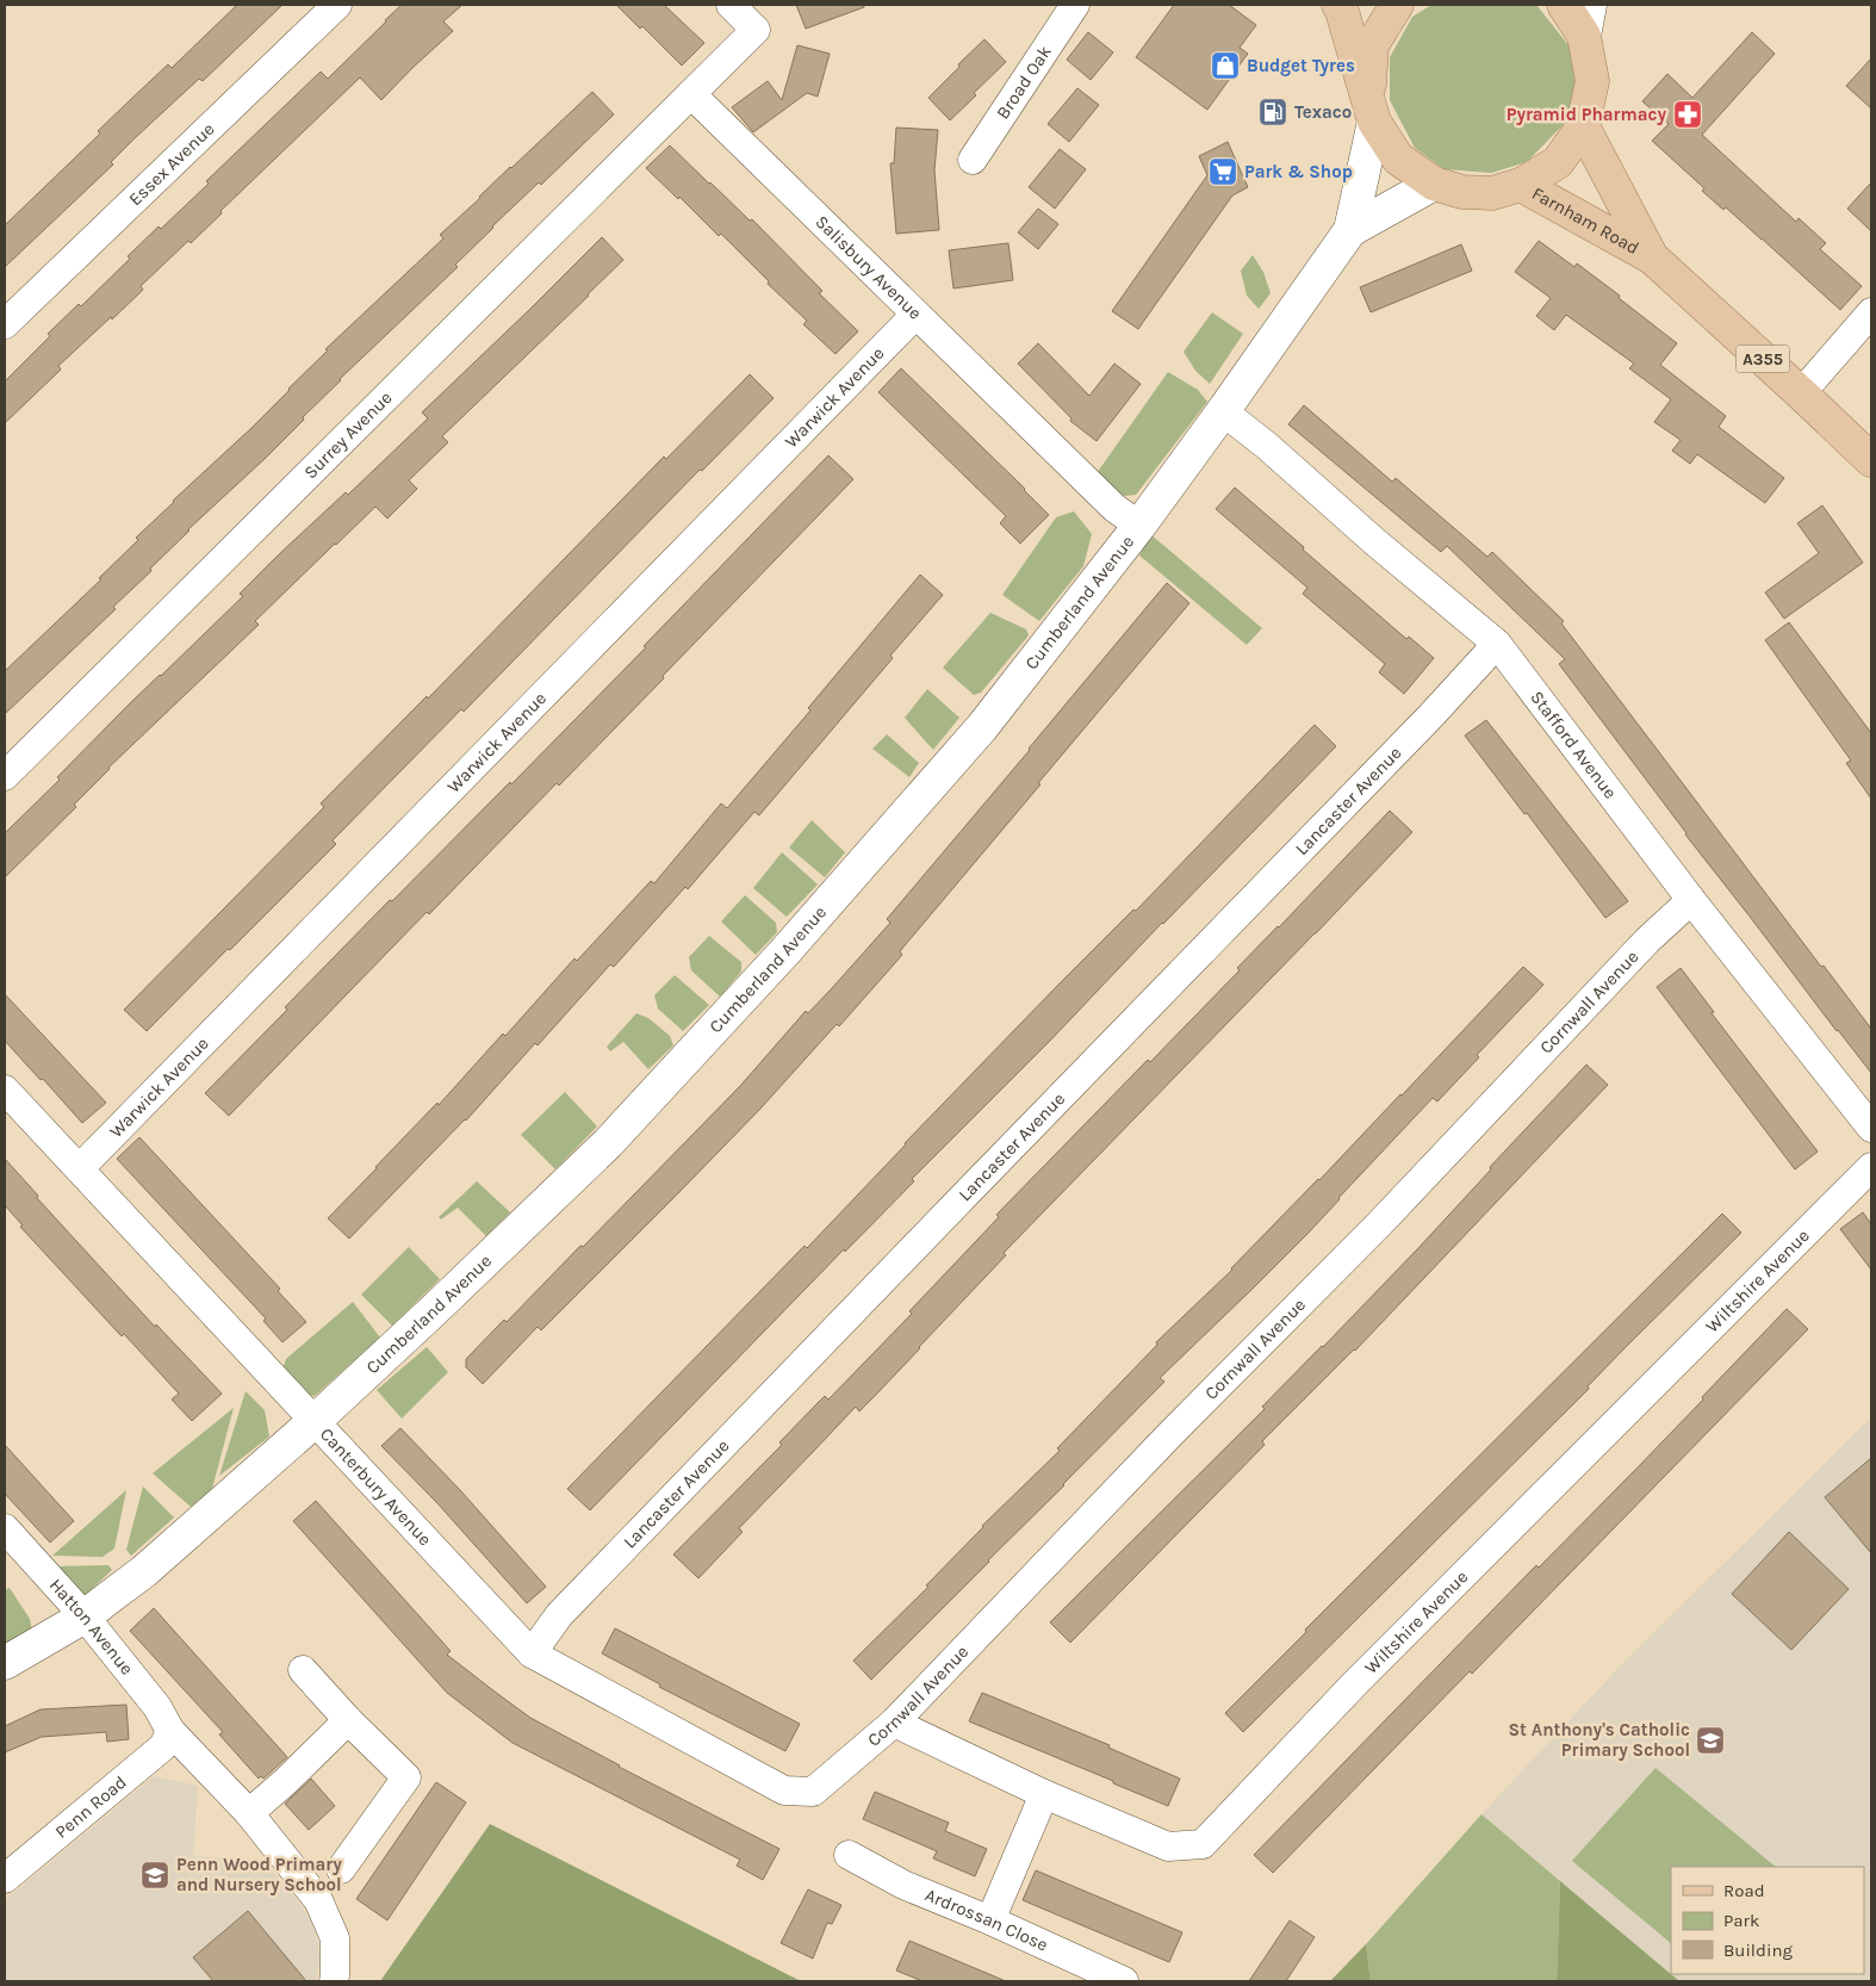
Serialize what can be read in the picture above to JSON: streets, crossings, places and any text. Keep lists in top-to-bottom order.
{
  "streets": {
    "main road": ["Farnham Road", "A355"],
    "street": [
      "Broad Oak",
      "Essex Avenue",
      "Salisbury Avenue",
      "Warwick Avenue",
      "Surrey Avenue",
      "Cumberland Avenue",
      "Stafford Avenue",
      "Lancaster Avenue",
      "Cornwall Avenue",
      "Wiltshire Avenue",
      "Canterbury Avenue",
      "Hatton Avenue",
      "Penn Road",
      "Ardrossan Close"
    ]
  },
  "crossings": [
    ["Farnham Road", "Cumberland Avenue"],
    ["Salisbury Avenue", "Warwick Avenue"],
    ["Salisbury Avenue", "Surrey Avenue"],
    ["Salisbury Avenue", "Cumberland Avenue"],
    ["Warwick Avenue", "Canterbury Avenue"],
    ["Cumberland Avenue", "Stafford Avenue"],
    ["Cumberland Avenue", "Canterbury Avenue"],
    ["Cumberland Avenue", "Hatton Avenue"],
    ["Stafford Avenue", "Lancaster Avenue"],
    ["Stafford Avenue", "Cornwall Avenue"],
    ["Lancaster Avenue", "Canterbury Avenue"],
    ["Cornwall Avenue", "Wiltshire Avenue"],
    ["Cornwall Avenue", "Canterbury Avenue"],
    ["Hatton Avenue", "Penn Road"]
  ],
  "places": {
    "shop": ["Budget Tyres"],
    "fuel station": ["Texaco"],
    "pharmacy": ["Pyramid Pharmacy"],
    "supermarket": ["Park & Shop"],
    "school or university": ["St Anthony's Catholic Primary School", "Penn Wood Primary and Nursery School"]
  },
  "legend": ["Road", "Park", "Building"]
}
